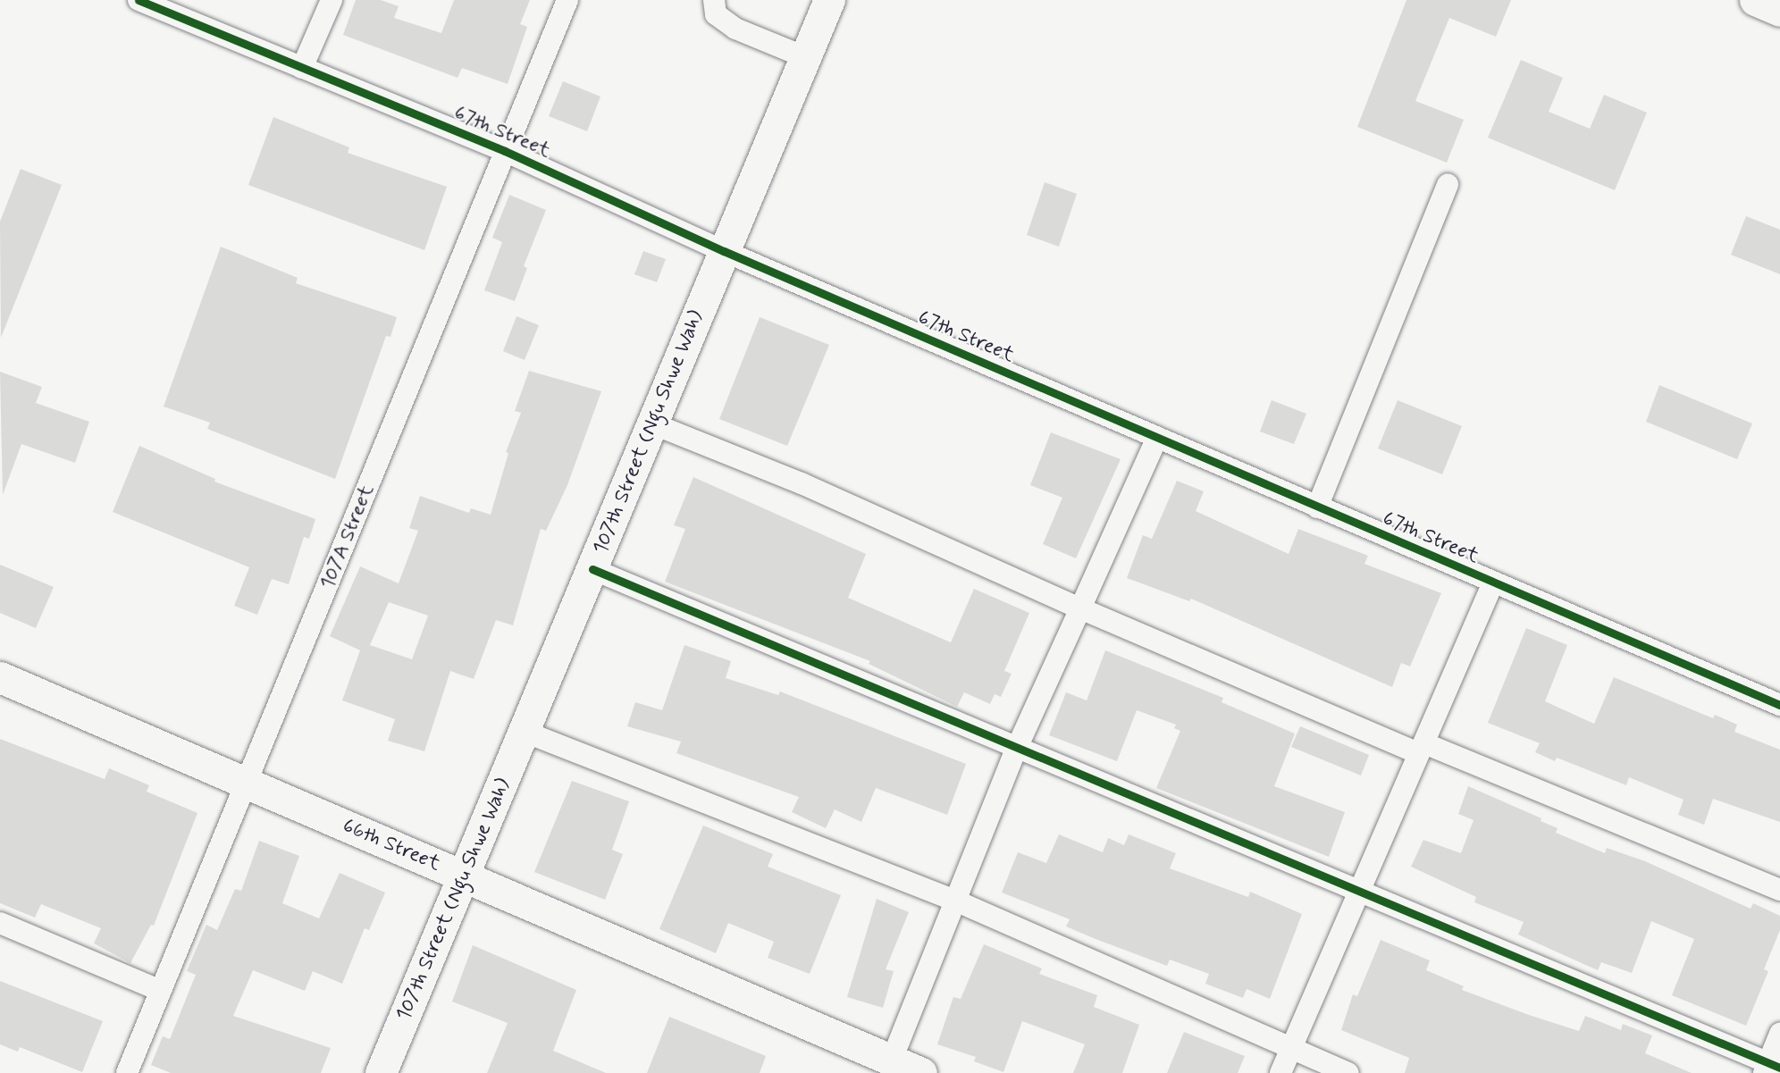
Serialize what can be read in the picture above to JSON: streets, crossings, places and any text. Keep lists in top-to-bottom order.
{
  "streets": {
    "main road": ["107th Street (Ngu Shwe Wah)", "66th Street"],
    "street": ["67th Street", "107A Street"]
  },
  "crossings": [
    ["67th Street", "107th Street (Ngu Shwe Wah)"],
    ["67th Street", "107A Street"],
    ["107th Street (Ngu Shwe Wah)", "66th Street"],
    ["107A Street", "66th Street"]
  ]
}
